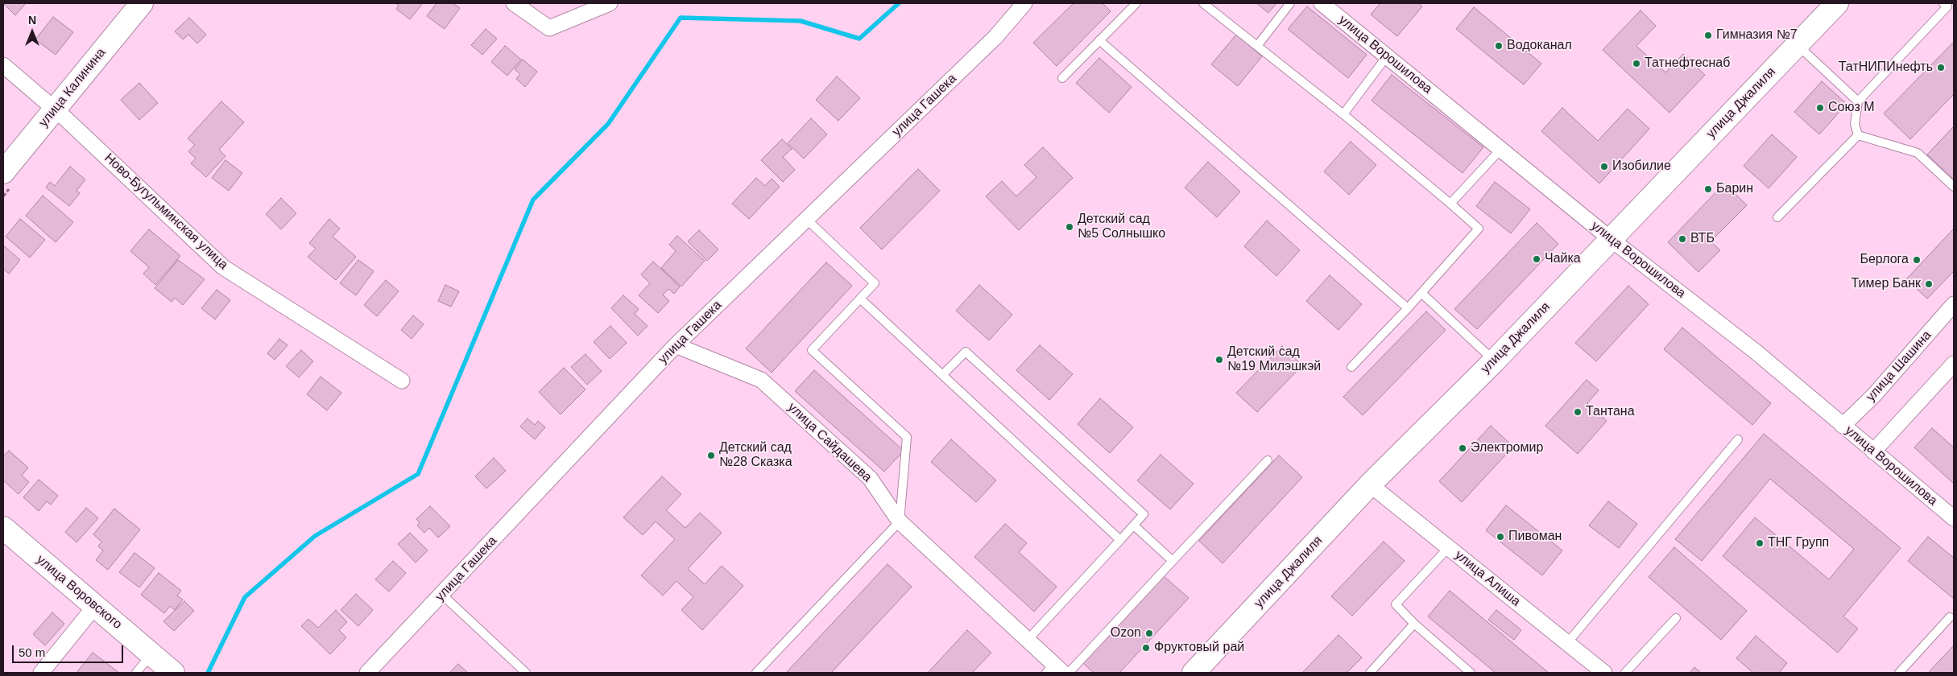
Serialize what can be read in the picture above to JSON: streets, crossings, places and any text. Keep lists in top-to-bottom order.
{
  "streets": {
    "main road": ["улица Калинина", "улица Джалиля", "улица Воровского"],
    "street": [
      "улица Ворошилова",
      "улица Гашека",
      "Ново-Бугульминская улица",
      "улица Шашина",
      "улица Сайдашева",
      "улица Алиша"
    ]
  },
  "crossings": [
    ["улица Ворошилова", "улица Джалиля"],
    ["улица Ворошилова", "улица Шашина"],
    ["улица Калинина", "Ново-Бугульминская улица"],
    ["улица Джалиля", "улица Алиша"],
    ["улица Гашека", "улица Сайдашева"]
  ],
  "places": [
    "Гимназия №7",
    "Водоканал",
    "Татнефтеснаб",
    "ТатНИПИнефть",
    "Союз М",
    "Изобилие",
    "Барин",
    "Детский сад №5 Солнышко",
    "ВТБ",
    "Чайка",
    "Берлога",
    "Тимер Банк",
    "Детский сад №19 Милэшкэй",
    "Тантана",
    "Электромир",
    "Детский сад №28 Сказка",
    "Пивоман",
    "ТНГ Групп",
    "Ozon",
    "Фруктовый рай"
  ],
  "scale_bar": "50 m",
  "north": "top"
}
